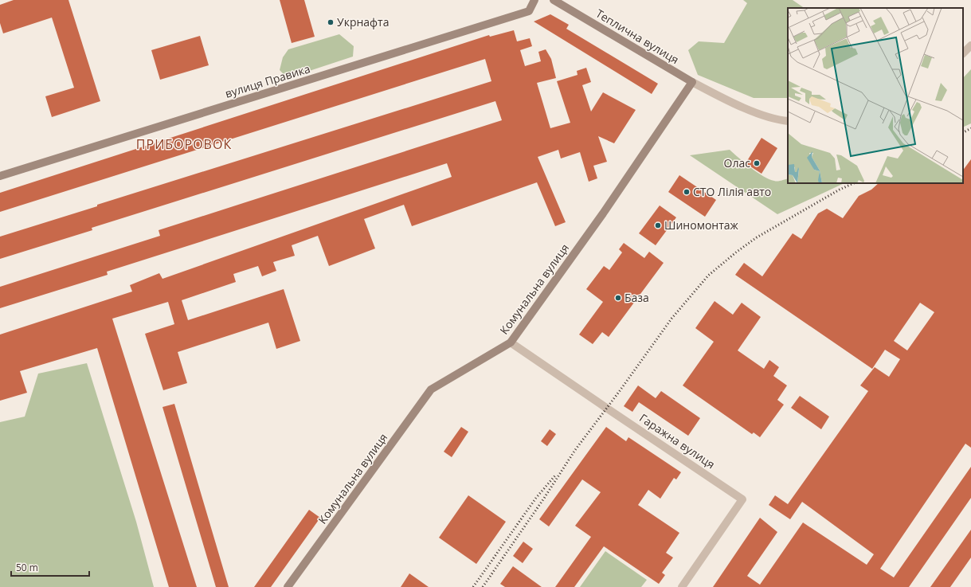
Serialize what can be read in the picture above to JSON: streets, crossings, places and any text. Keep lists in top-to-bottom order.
{
  "streets": {
    "street": [
      "Теплична вулиця",
      "вулиця Правика",
      "Комунальна вулиця",
      "Гаражна вулиця"
    ]
  },
  "crossings": [
    ["Теплична вулиця", "Комунальна вулиця"],
    ["Комунальна вулиця", "Гаражна вулиця"]
  ],
  "districts": ["ПРИБОРОВОК"],
  "places": [
    "Укрнафта",
    "Олас",
    "СТО Лілія авто",
    "Шиномонтаж",
    "База"
  ],
  "scale_bar": "50 m"
}
